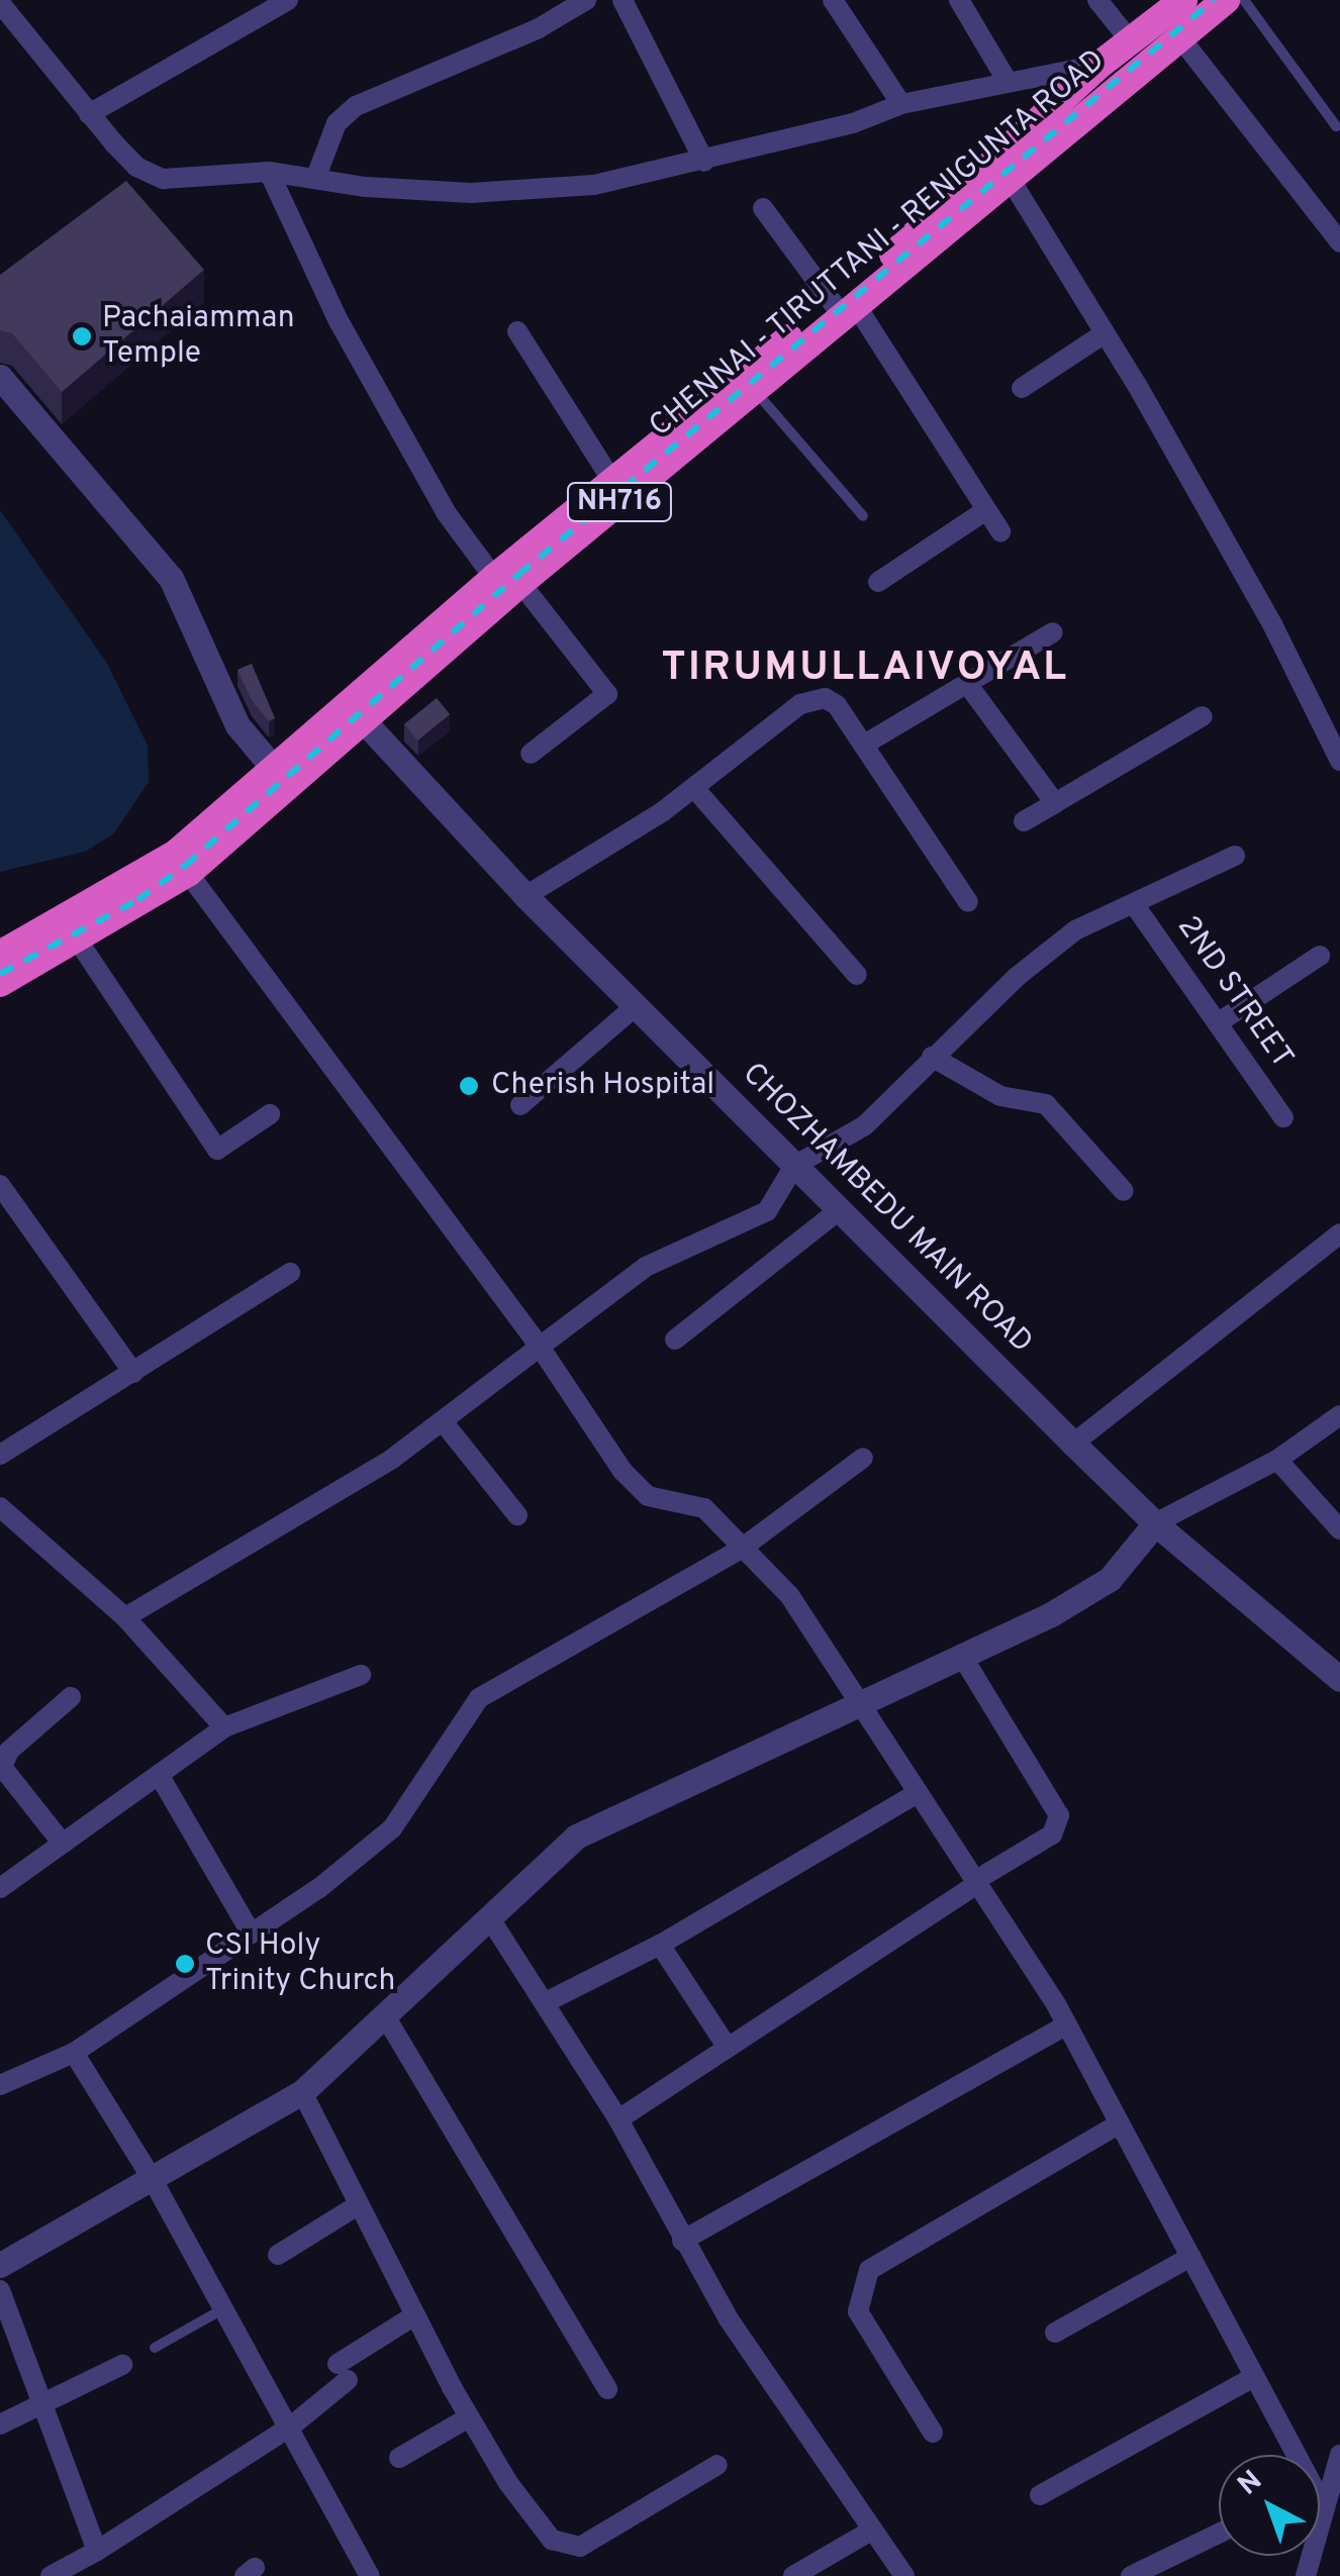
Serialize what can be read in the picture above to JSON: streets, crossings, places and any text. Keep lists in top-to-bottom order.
{
  "streets": {
    "highway": ["CHENNAI - TIRUTTANI - RENIGUNTA ROAD", "NH716"],
    "street": ["2ND STREET", "CHOZHAMBEDU MAIN ROAD"]
  },
  "crossings": [
    ["CHENNAI - TIRUTTANI - RENIGUNTA ROAD", "CHOZHAMBEDU MAIN ROAD"]
  ],
  "districts": ["TIRUMULLAIVOYAL"],
  "places": ["Pachaiamman Temple", "Cherish Hospital", "CSI Holy Trinity Church"],
  "north": "top left"
}
